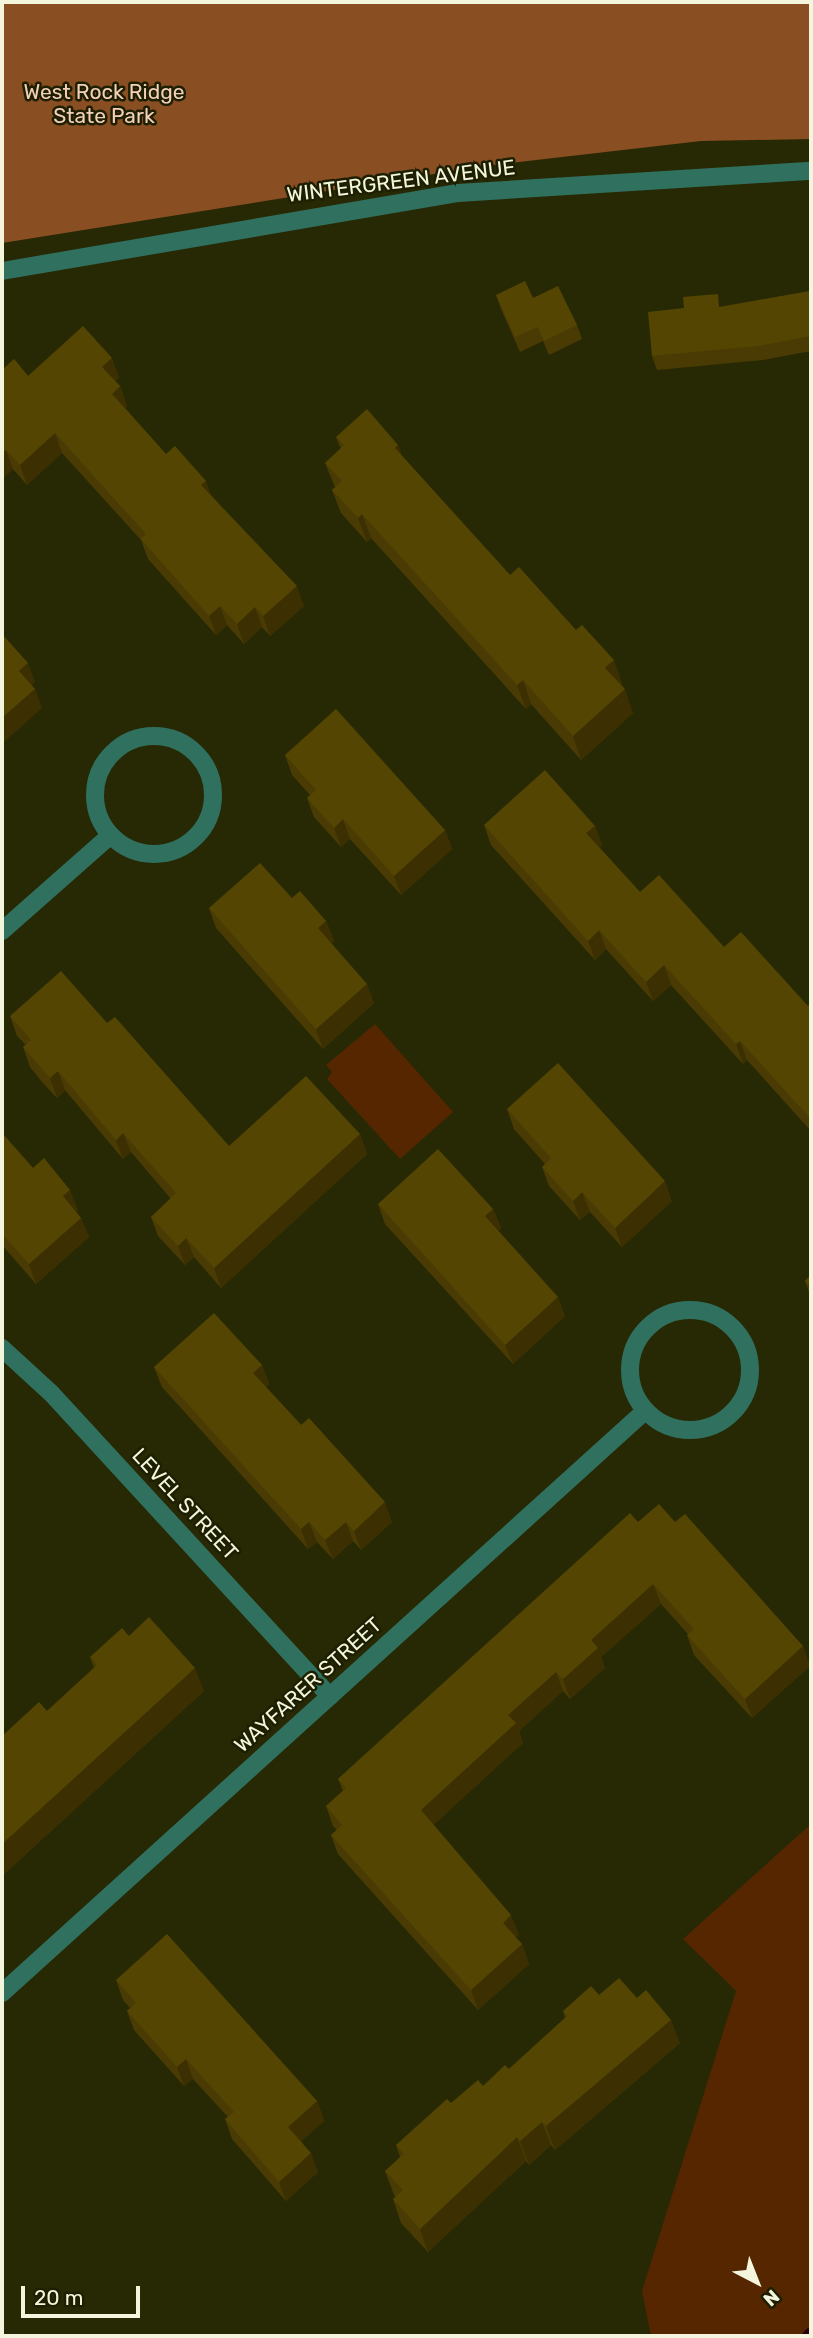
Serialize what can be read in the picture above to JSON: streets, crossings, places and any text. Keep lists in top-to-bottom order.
{
  "streets": {
    "street": ["WINTERGREEN AVENUE", "LEVEL STREET", "WAYFARER STREET"]
  },
  "crossings": [
    ["LEVEL STREET", "WAYFARER STREET"]
  ],
  "parks": ["West Rock Ridge State Park"],
  "scale_bar": "20 m",
  "north": "bottom right"
}
